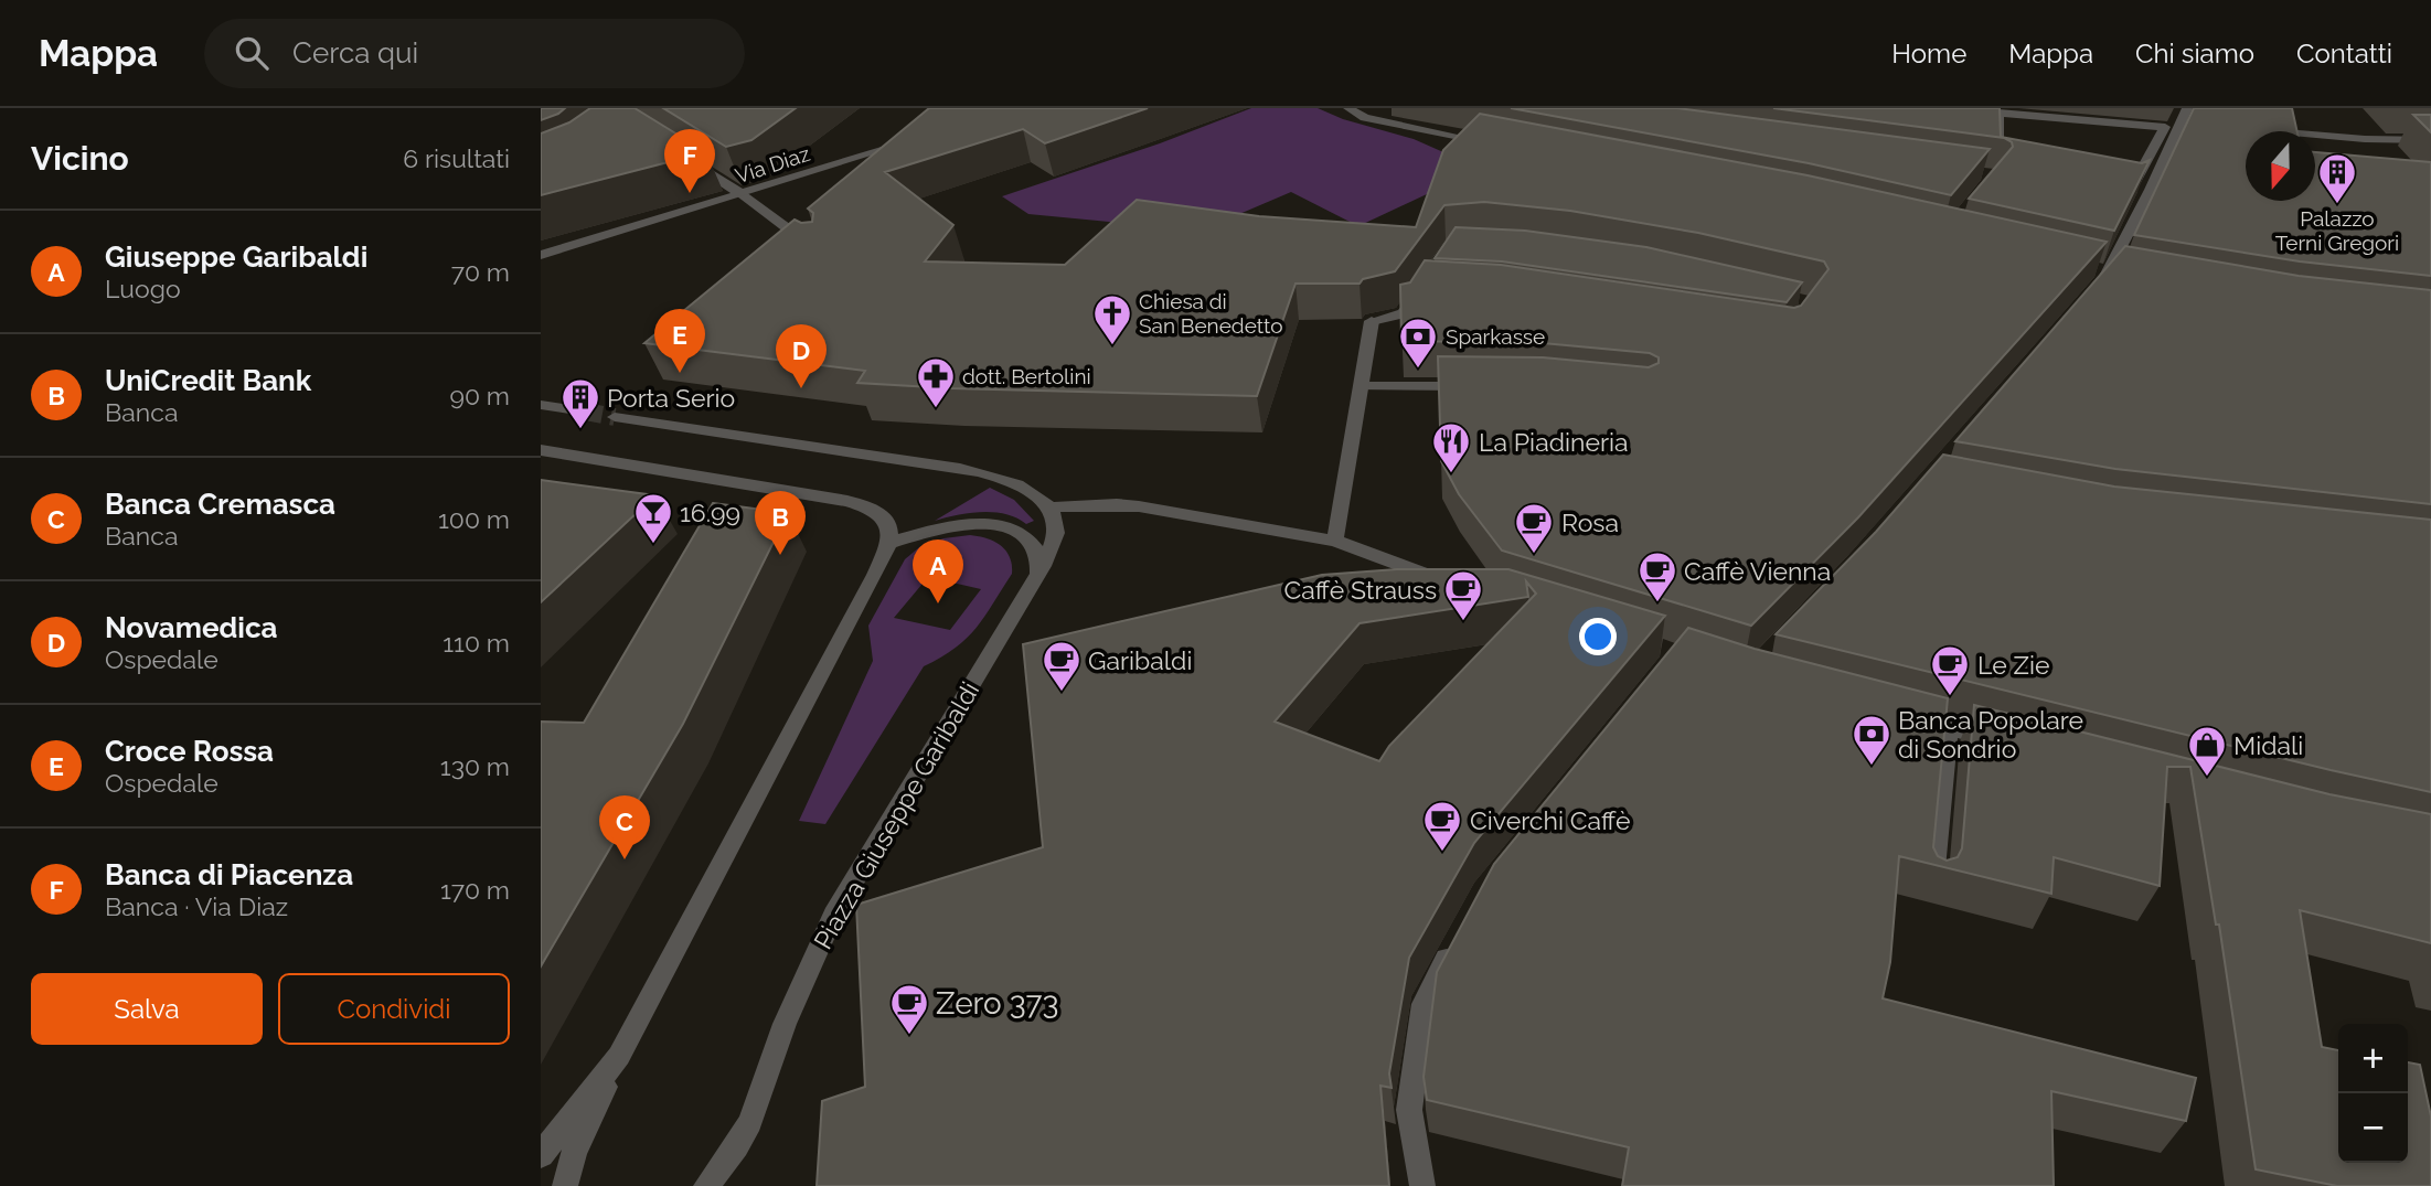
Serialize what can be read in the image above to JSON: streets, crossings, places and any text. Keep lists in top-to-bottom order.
{
  "streets": {
    "street": ["Via Diaz", "Piazza Giuseppe Garibaldi"]
  },
  "places": {
    "building": ["Palazzo Terni Gregori", "Porta Serio"],
    "church": ["Chiesa di San Benedetto"],
    "bank": ["Sparkasse", "Banca Popolare di Sondrio"],
    "pharmacy": ["dott. Bertolini"],
    "restaurant": ["La Piadineria"],
    "bar": ["16.99"],
    "cafe": [
      "Rosa",
      "Caffè Vienna",
      "Caffè Strauss",
      "Garibaldi",
      "Le Zie",
      "Civerchi Caffè",
      "Zero 373"
    ],
    "shop": ["Midali"]
  },
  "north": "bottom",
  "page": {
    "header": "Mappa",
    "search": "Cerca qui",
    "nav": [
      "Home",
      "Mappa",
      "Chi siamo",
      "Contatti"
    ],
    "heading": ["Vicino", "6 risultati"],
    "pins": [
      "F",
      "E",
      "D",
      "B",
      "A",
      "C"
    ],
    "list": [
      {
        "mark": "A",
        "name": "Giuseppe Garibaldi",
        "note": "Luogo",
        "value": "70 m"
      },
      {
        "mark": "B",
        "name": "UniCredit Bank",
        "note": "Banca",
        "value": "90 m"
      },
      {
        "mark": "C",
        "name": "Banca Cremasca",
        "note": "Banca",
        "value": "100 m"
      },
      {
        "mark": "D",
        "name": "Novamedica",
        "note": "Ospedale",
        "value": "110 m"
      },
      {
        "mark": "E",
        "name": "Croce Rossa",
        "note": "Ospedale",
        "value": "130 m"
      },
      {
        "mark": "F",
        "name": "Banca di Piacenza",
        "note": "Banca · Via Diaz",
        "value": "170 m"
      }
    ],
    "buttons": ["Salva", "Condividi"],
    "map_buttons": ["+", "−"]
  }
}
